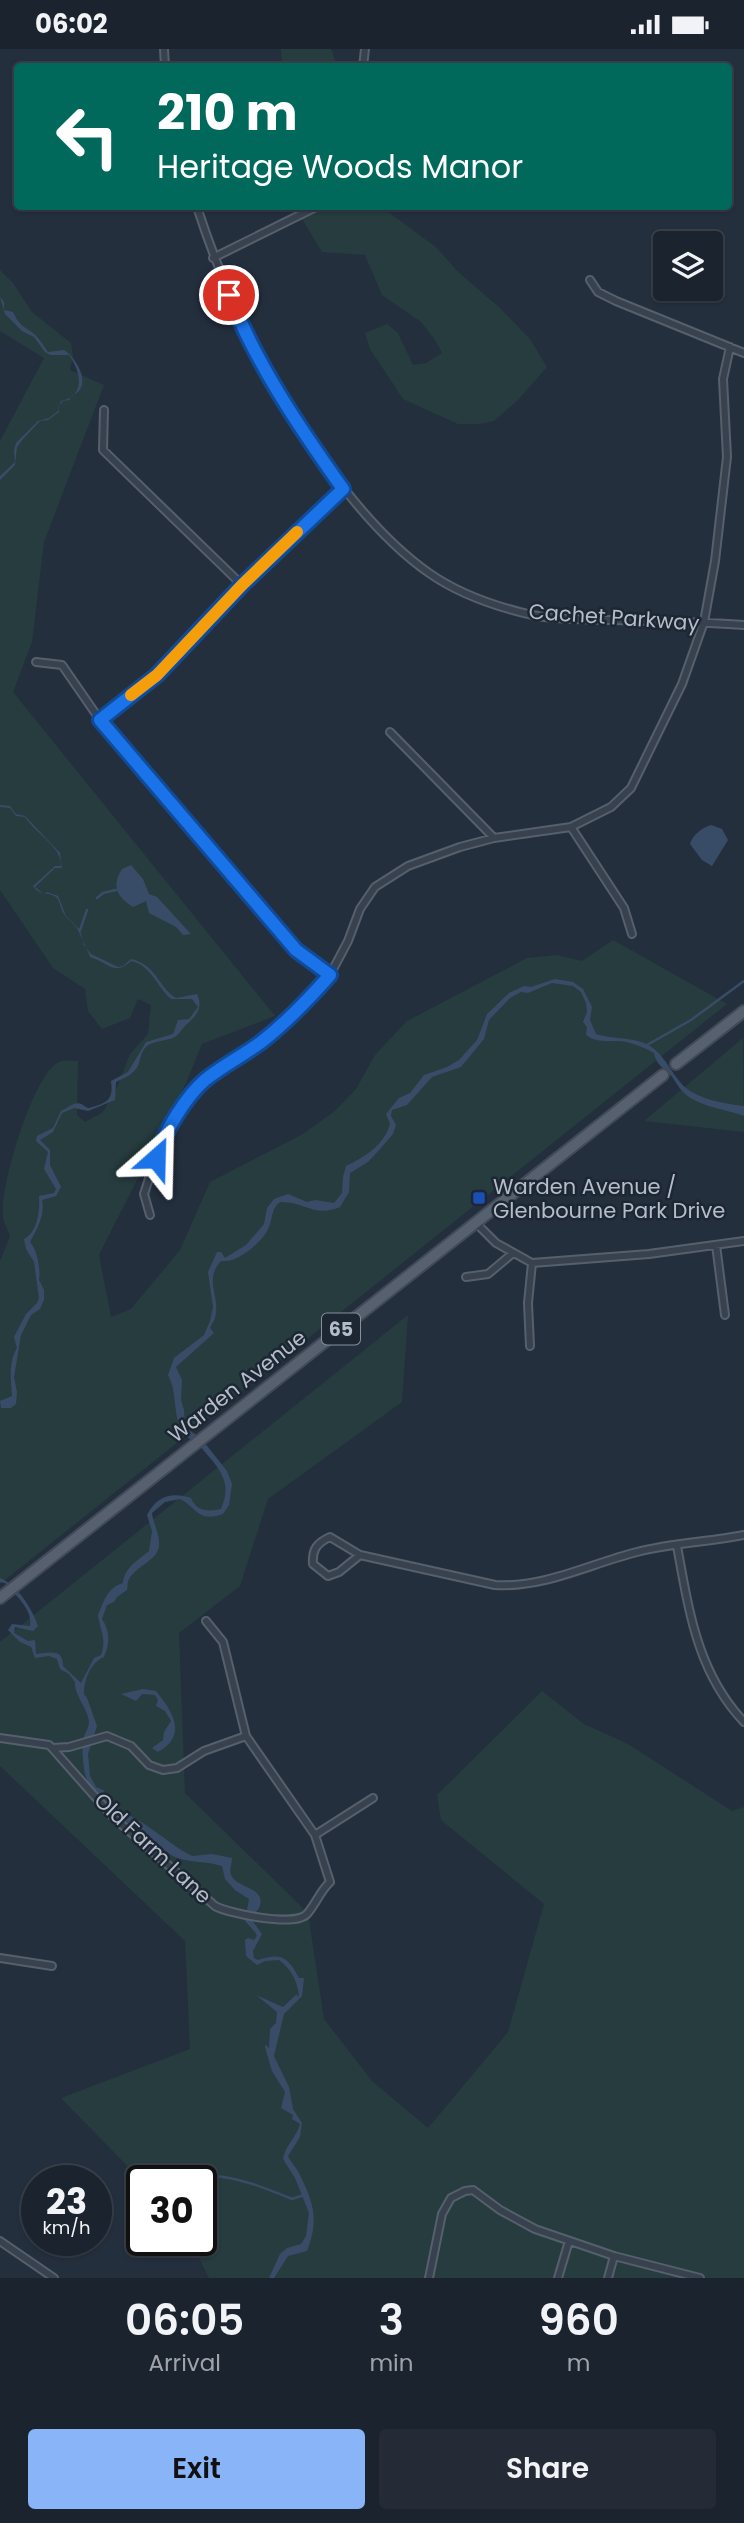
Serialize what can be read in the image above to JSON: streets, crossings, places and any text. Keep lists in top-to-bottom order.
{
  "streets": {
    "main road": ["65", "Warden Avenue"],
    "street": ["Cachet Parkway", "Old Farm Lane"]
  },
  "places": {
    "transit": ["Warden Avenue / Glenbourne Park Drive"]
  },
  "page": {
    "status": "06:02",
    "turn": ["210 m", "Heritage Woods Manor"],
    "speed": "23 km/h",
    "limit": "30",
    "eta": [
      "06:05",
      "Arrival",
      "3",
      "min",
      "960",
      "m"
    ],
    "buttons": ["Exit", "Share"]
  }
}
